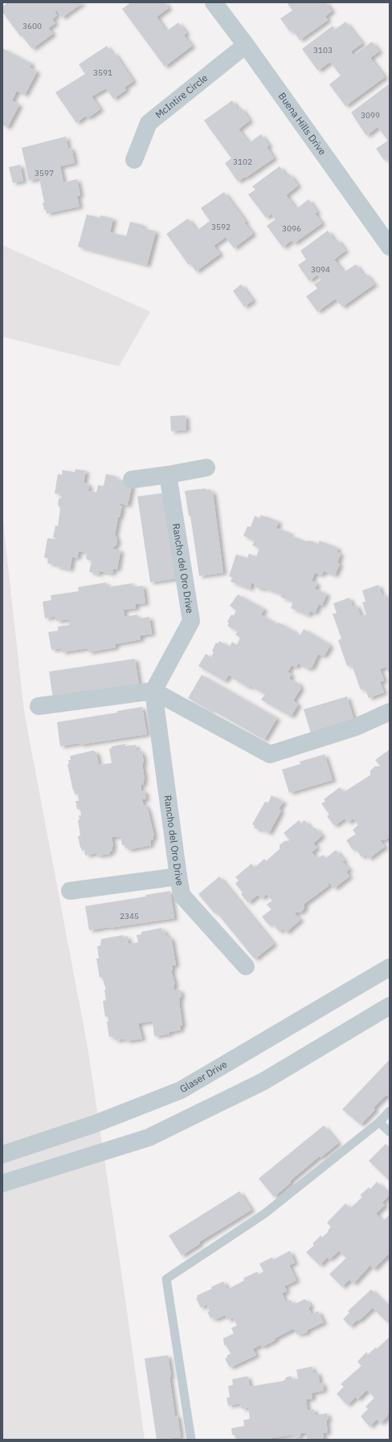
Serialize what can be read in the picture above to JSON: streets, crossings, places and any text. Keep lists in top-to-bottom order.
{
  "streets": {
    "street": [
      "McIntire Circle",
      "Buena Hills Drive",
      "Rancho del Oro Drive",
      "Glaser Drive"
    ]
  },
  "crossings": [
    ["McIntire Circle", "Buena Hills Drive"]
  ],
  "house_numbers": [
    "3600",
    "3103",
    "3591",
    "3099",
    "3102",
    "3597",
    "3592",
    "3096",
    "3094",
    "2345"
  ]
}
